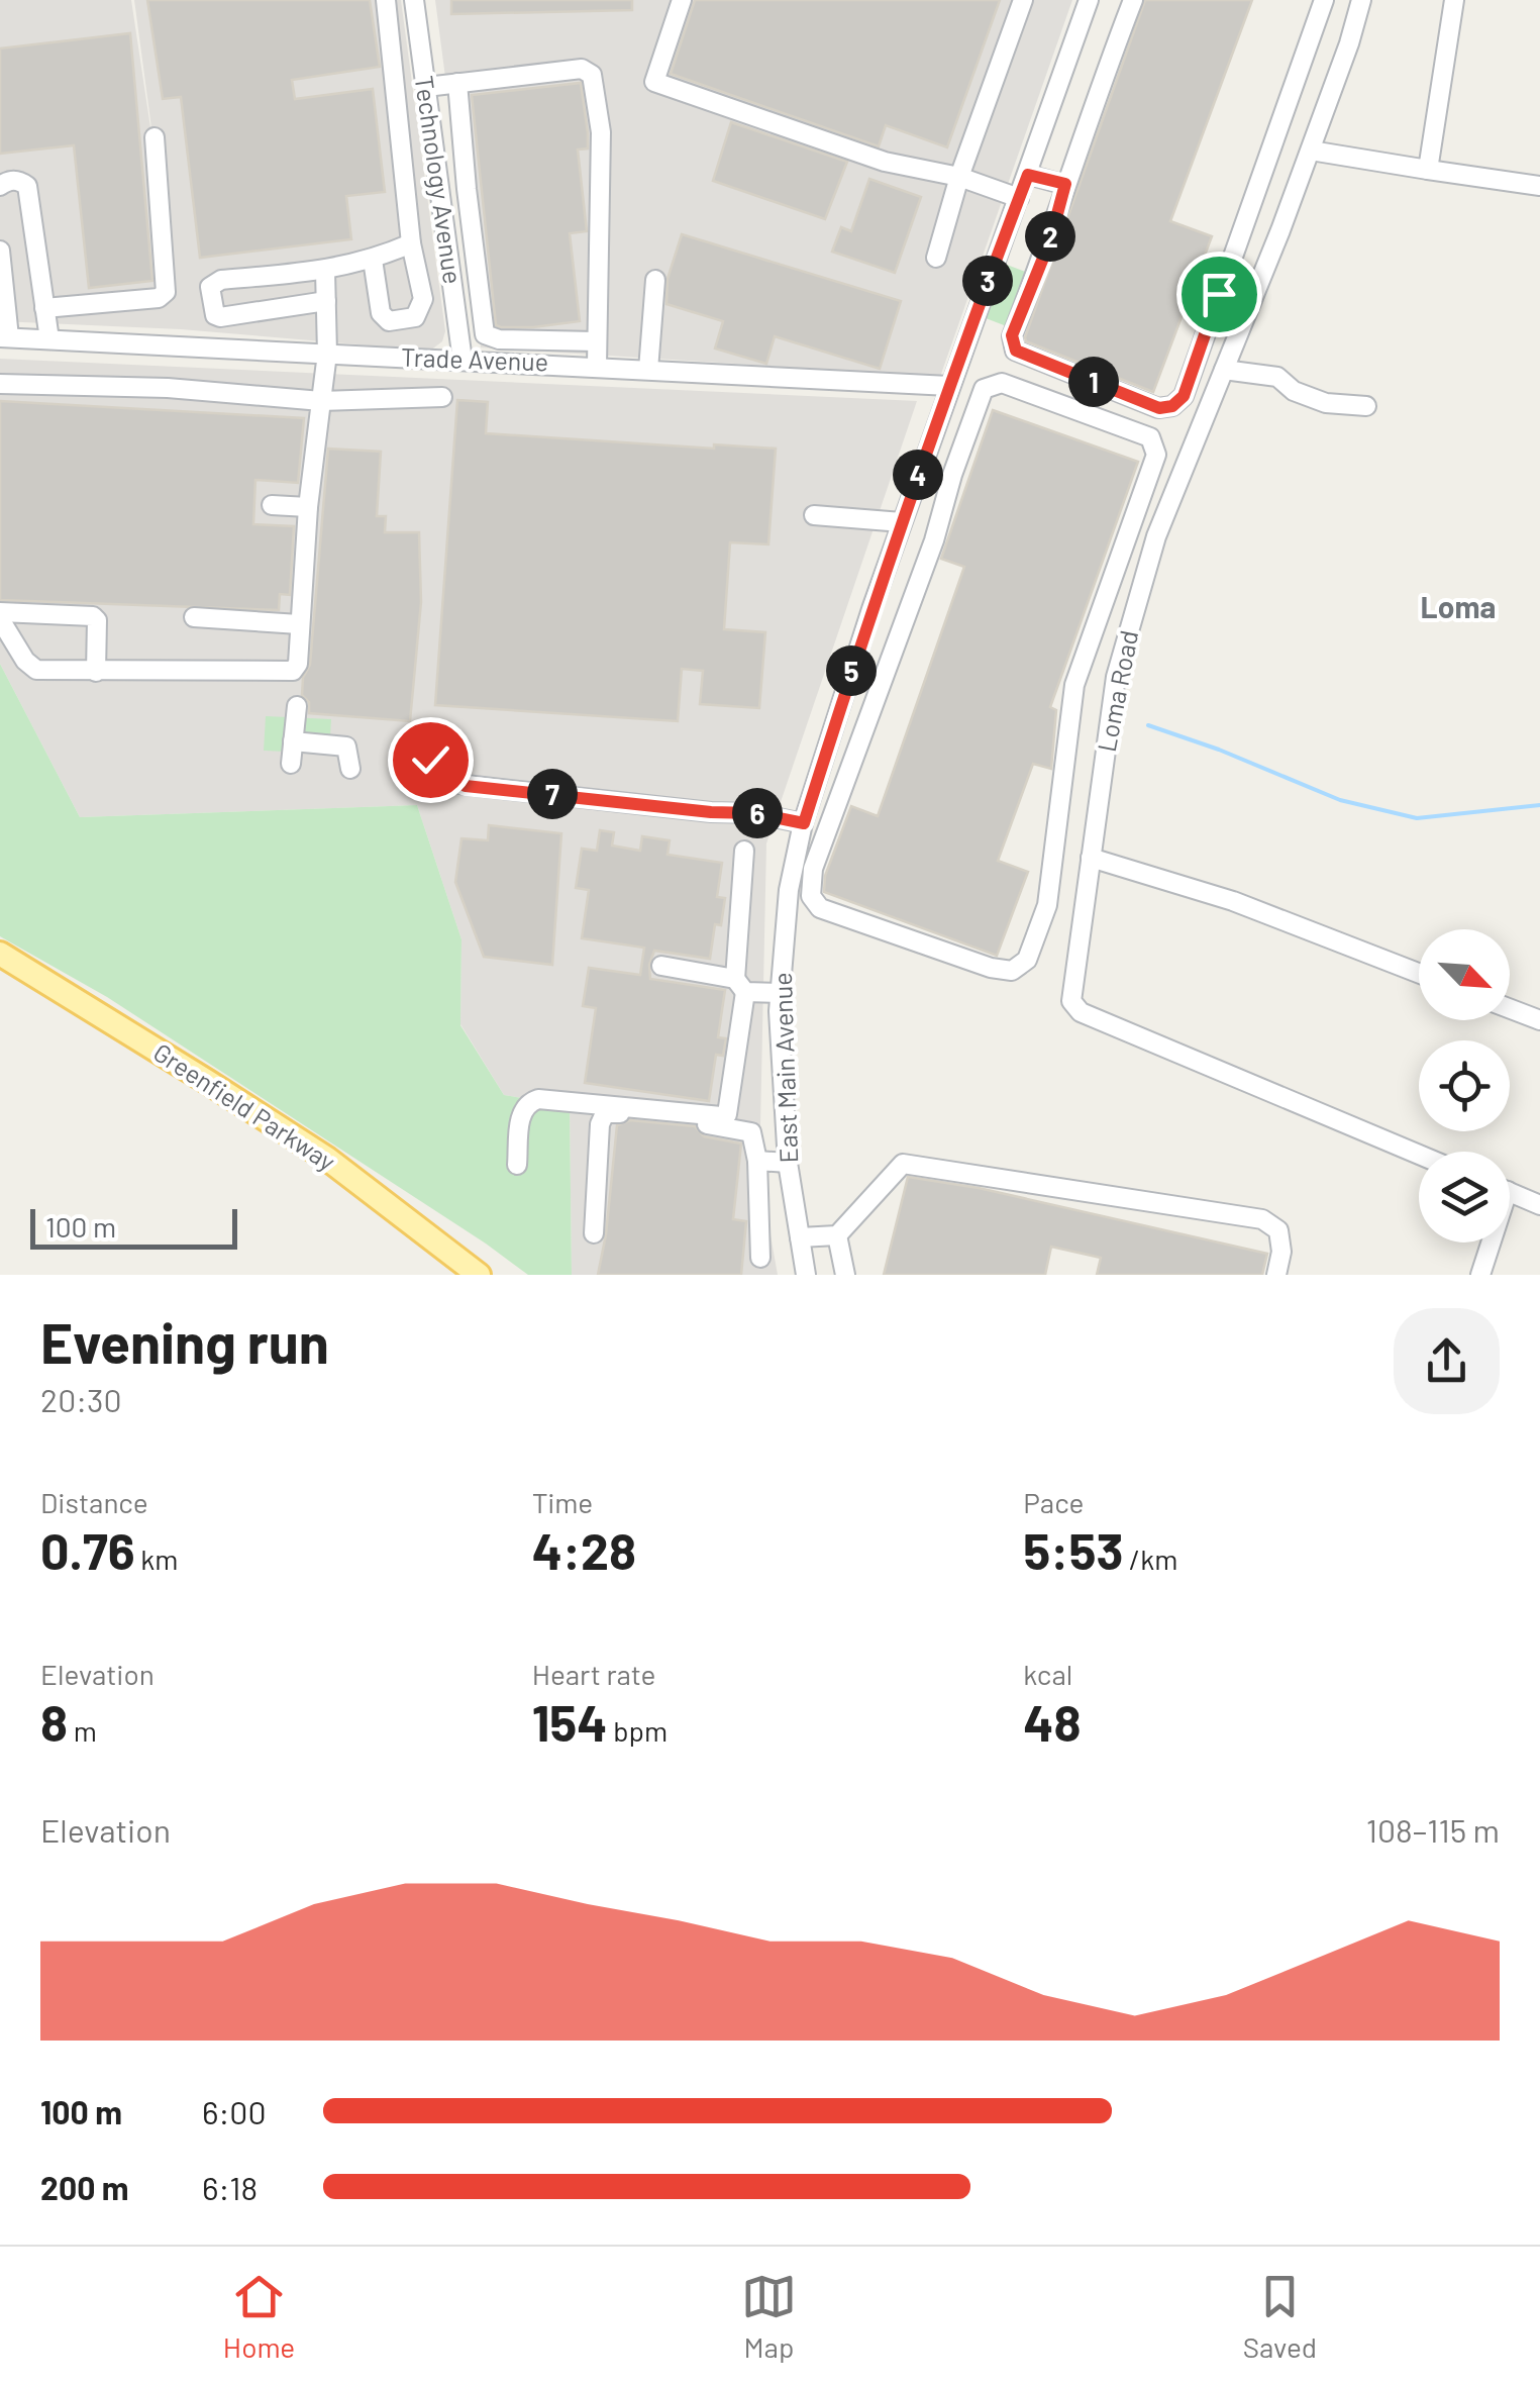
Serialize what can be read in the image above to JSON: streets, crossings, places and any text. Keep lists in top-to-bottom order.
{
  "streets": {
    "main road": ["Greenfield Parkway"],
    "street": [
      "Technology Avenue",
      "Trade Avenue",
      "Loma Road",
      "East Main Avenue"
    ]
  },
  "crossings": [
    ["Technology Avenue", "Trade Avenue"],
    ["Trade Avenue", "East Main Avenue"]
  ],
  "districts": ["Loma"],
  "scale_bar": "100 m",
  "north": "bottom right",
  "page": {
    "pins": [
      "2",
      "3",
      "1",
      "4",
      "5",
      "7",
      "6"
    ],
    "scale": "100 m",
    "heading": ["Evening run", "20:30"],
    "stats": [
      ["Distance", "0.76 km"],
      ["Time", "4:28"],
      ["Pace", "5:53 /km"],
      ["Elevation", "8 m"],
      ["Heart rate", "154 bpm"],
      ["kcal", "48"]
    ],
    "chart": ["Elevation", "108–115 m"],
    "list": [
      {
        "name": "100 m",
        "note": "6:00"
      },
      {
        "name": "200 m",
        "note": "6:18"
      }
    ],
    "tabs": ["Home", "Map", "Saved"]
  }
}
